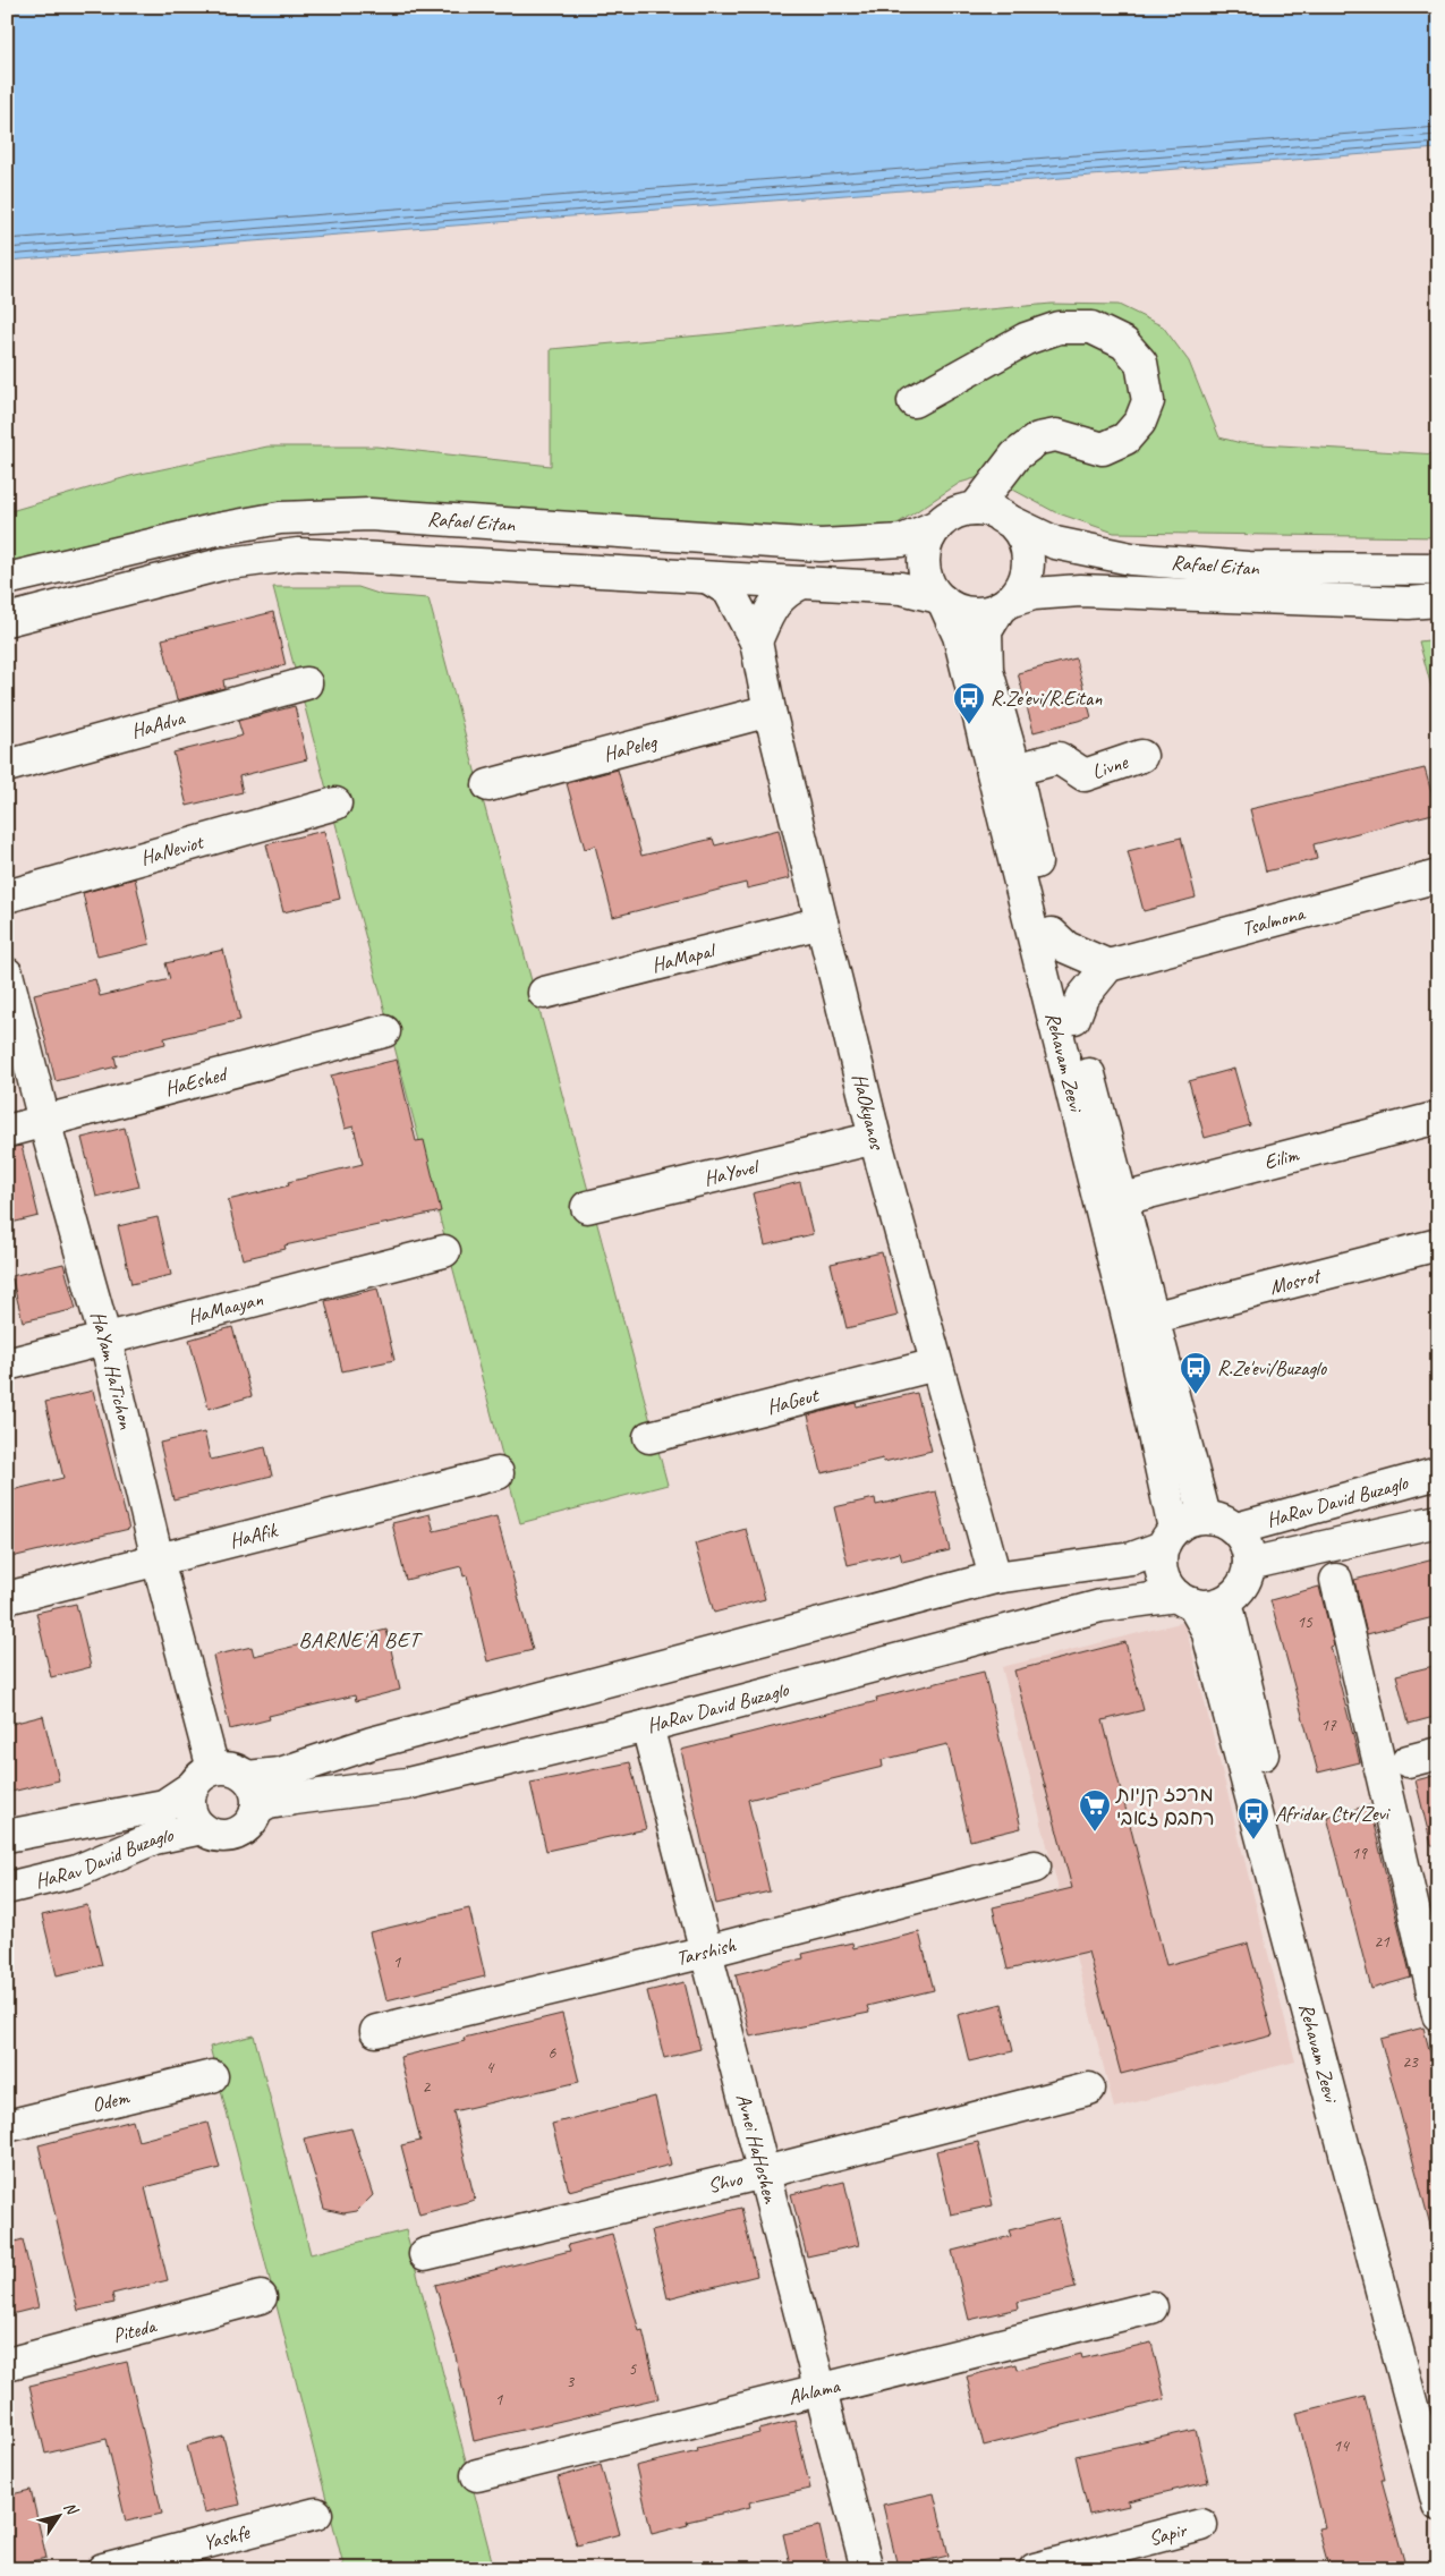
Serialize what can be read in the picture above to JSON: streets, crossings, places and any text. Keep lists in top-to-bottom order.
{
  "streets": {
    "street": [
      "Rafael Eitan",
      "HaAdva",
      "HaPeleg",
      "Livne",
      "HaNeviot",
      "Tsalmona",
      "HaMapal",
      "Rehavam Zeevi",
      "HaEshed",
      "HaOkyanos",
      "Eilim",
      "HaYovel",
      "Mosrot",
      "HaMaayan",
      "HaYam HaTichon",
      "HaGeut",
      "HaRav David Buzaglo",
      "HaAfik",
      "Tarshish",
      "Odem",
      "Avnei HaHoshen",
      "Shvo",
      "Piteda",
      "Ahlama",
      "Sapir",
      "Yashfe"
    ]
  },
  "crossings": [
    ["Rafael Eitan", "Rehavam Zeevi"],
    ["HaPeleg", "HaOkyanos"],
    ["Livne", "Rehavam Zeevi"],
    ["HaMapal", "HaOkyanos"],
    ["Rehavam Zeevi", "Eilim"],
    ["Rehavam Zeevi", "Mosrot"],
    ["Rehavam Zeevi", "HaRav David Buzaglo"],
    ["HaEshed", "HaYam HaTichon"],
    ["HaOkyanos", "HaYovel"],
    ["HaOkyanos", "HaGeut"],
    ["HaMaayan", "HaYam HaTichon"],
    ["HaYam HaTichon", "HaRav David Buzaglo"],
    ["HaYam HaTichon", "HaAfik"],
    ["HaRav David Buzaglo", "Avnei HaHoshen"],
    ["Tarshish", "Avnei HaHoshen"],
    ["Avnei HaHoshen", "Shvo"],
    ["Avnei HaHoshen", "Ahlama"]
  ],
  "districts": ["BARNE'A BET"],
  "places": {
    "bus stop": ["R.Ze'evi/R.Eitan", "R.Ze'evi/Buzaglo", "Afridar Ctr/Zevi"],
    "supermarket": ["מרכז קניות רחבם זאבי"]
  },
  "house_numbers": [
    "15",
    "17",
    "19",
    "21",
    "1",
    "6",
    "23",
    "4",
    "2",
    "5",
    "3",
    "1",
    "14"
  ],
  "north": "top right"
}
